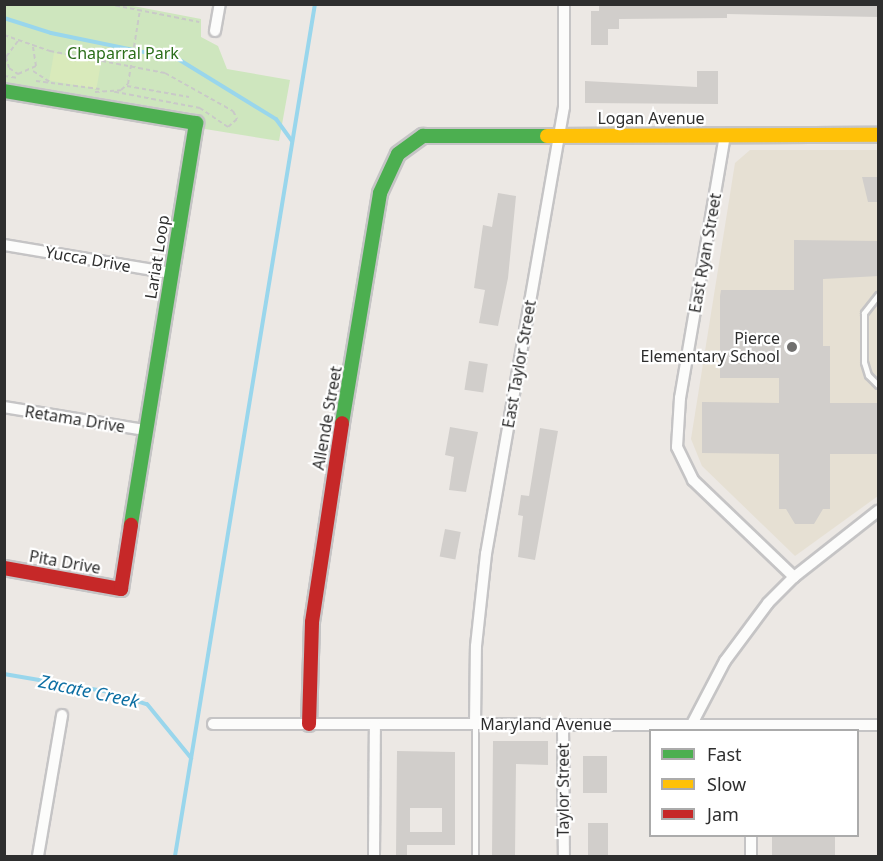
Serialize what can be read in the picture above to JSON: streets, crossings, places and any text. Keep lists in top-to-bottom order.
{
  "streets": {
    "street": [
      "Logan Avenue",
      "East Ryan Street",
      "Lariat Loop",
      "Yucca Drive",
      "East Taylor Street",
      "Allende Street",
      "Retama Drive",
      "Pita Drive",
      "Maryland Avenue",
      "Taylor Street"
    ]
  },
  "crossings": [
    ["Logan Avenue", "East Ryan Street"],
    ["Logan Avenue", "East Taylor Street"],
    ["Logan Avenue", "Allende Street"],
    ["Lariat Loop", "Yucca Drive"],
    ["Lariat Loop", "Retama Drive"],
    ["Lariat Loop", "Pita Drive"],
    ["East Taylor Street", "Maryland Avenue"],
    ["Allende Street", "Maryland Avenue"],
    ["Maryland Avenue", "Taylor Street"]
  ],
  "water": ["Zacate Creek"],
  "parks": ["Chaparral Park"],
  "places": ["Pierce Elementary School"],
  "legend": ["Fast", "Slow", "Jam"]
}
